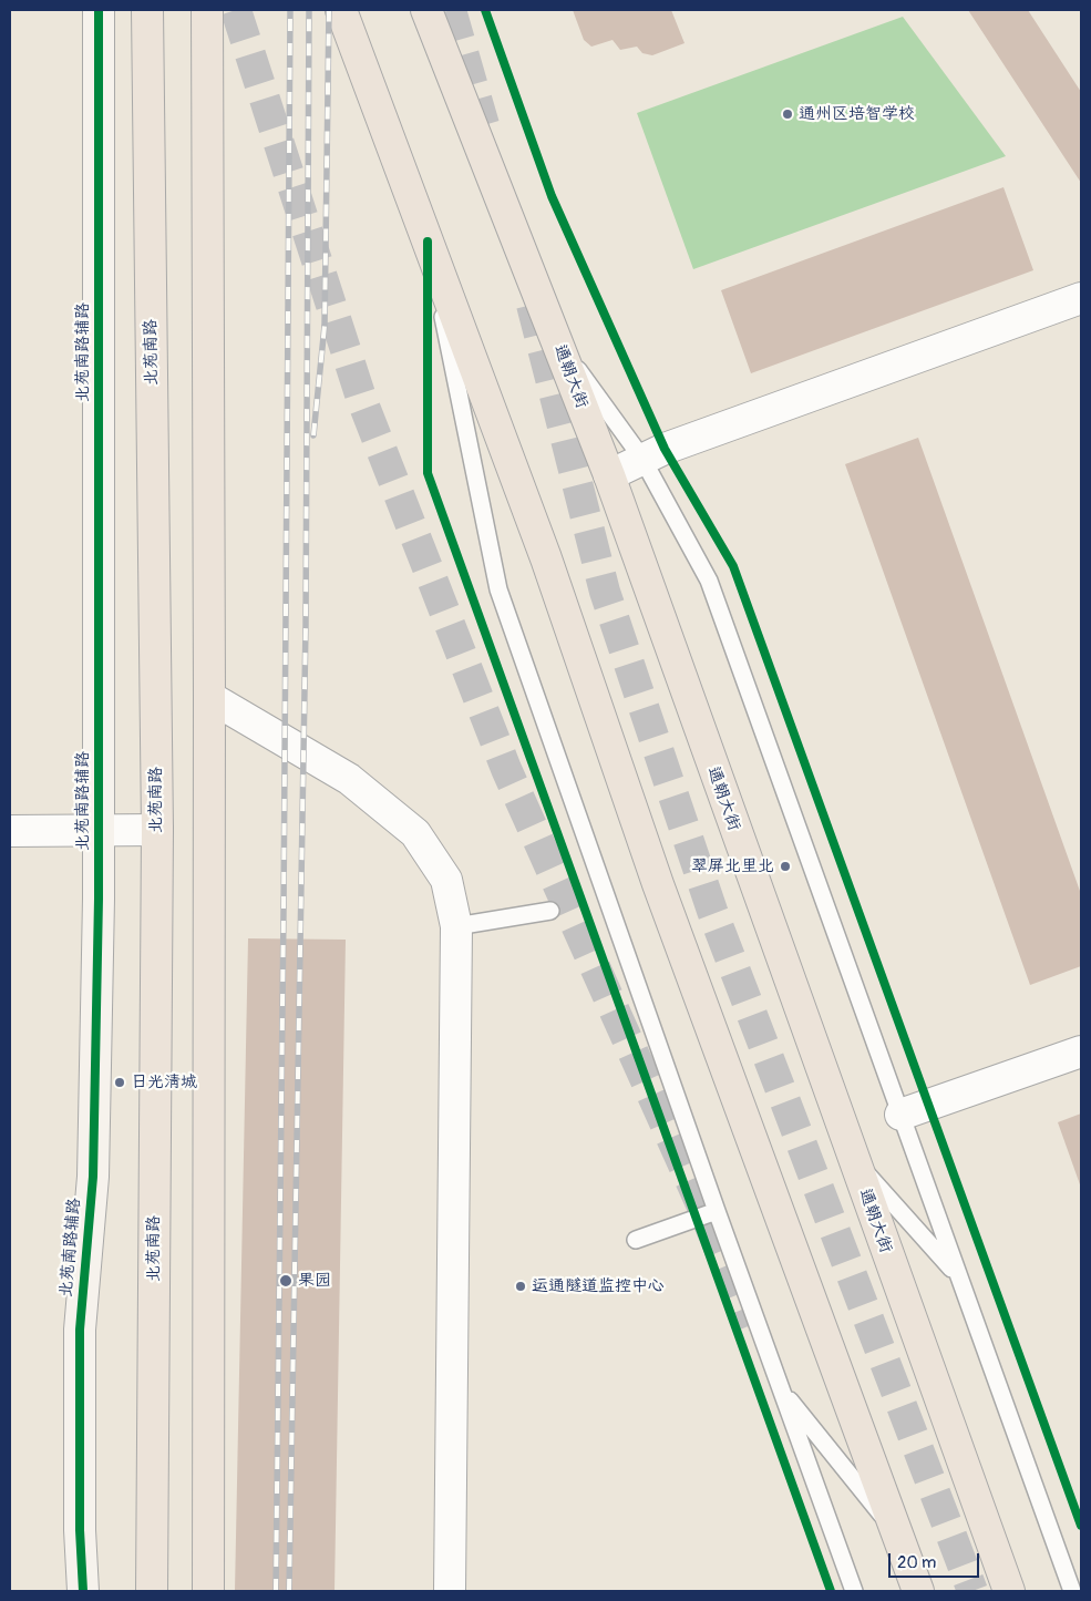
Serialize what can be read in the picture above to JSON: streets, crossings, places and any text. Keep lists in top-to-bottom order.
{
  "streets": {
    "main road": ["北苑南路", "通朝大街"],
    "street": ["北苑南路辅路"]
  },
  "places": [
    "通州区培智学校",
    "翠屏北里北",
    "日光清城",
    "果园",
    "运通隧道监控中心"
  ],
  "scale_bar": "20 m"
}
